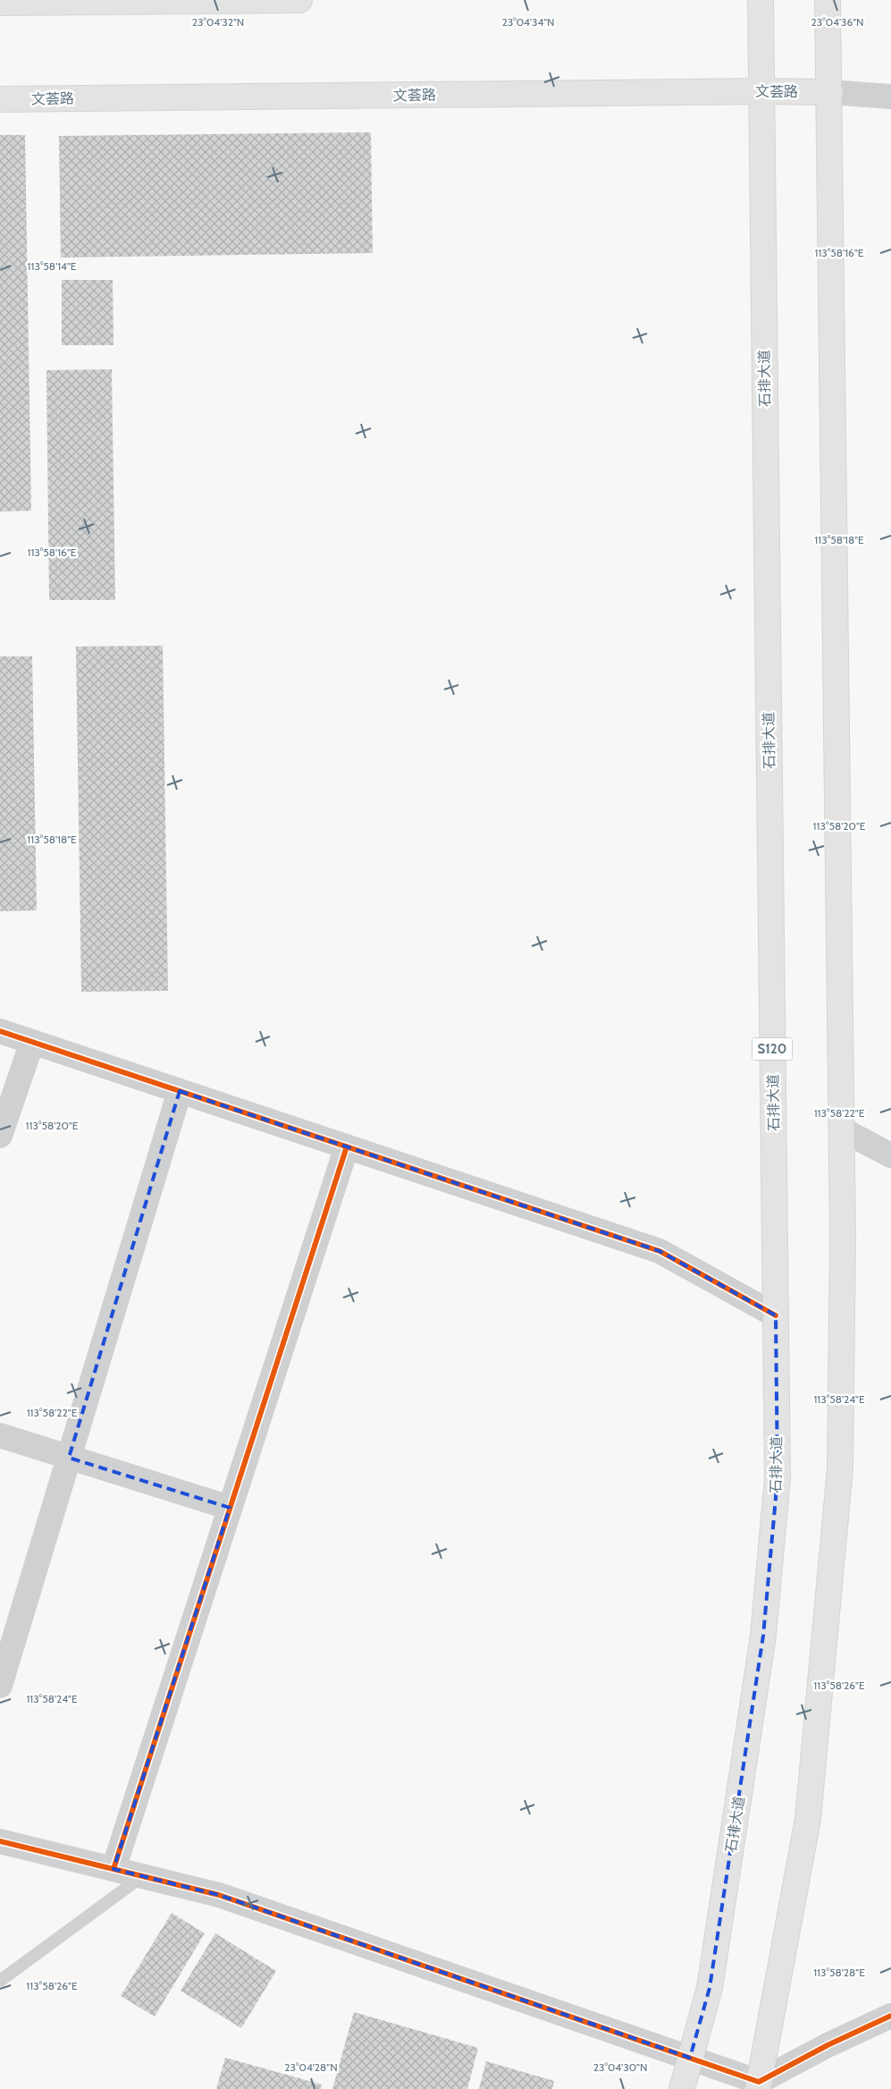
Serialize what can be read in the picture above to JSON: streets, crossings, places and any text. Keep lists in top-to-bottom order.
{
  "streets": {
    "main road": ["文荟路", "石排大道", "S120"]
  },
  "crossings": [
    ["文荟路", "石排大道"]
  ],
  "coordinates": [
    "23°04'36\"N",
    "23°04'32\"N",
    "23°04'34\"N",
    "113°58'16\"E",
    "113°58'14\"E",
    "113°58'18\"E",
    "113°58'20\"E",
    "113°58'22\"E",
    "113°58'24\"E",
    "113°58'26\"E",
    "113°58'28\"E",
    "23°04'28\"N",
    "23°04'30\"N"
  ]
}
